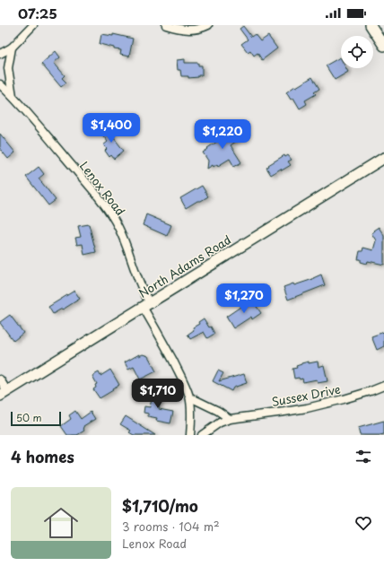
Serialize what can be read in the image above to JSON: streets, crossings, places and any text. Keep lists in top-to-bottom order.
{
  "streets": {
    "street": ["Lenox Road", "North Adams Road", "Sussex Drive"]
  },
  "crossings": [
    ["Lenox Road", "North Adams Road"]
  ],
  "scale_bar": "50 m",
  "page": {
    "status": "07:25",
    "price": [
      "$1,400",
      "$1,220",
      "$1,270",
      "$1,710"
    ],
    "scale": "50 m",
    "heading": "4 homes",
    "list": [
      {
        "name": "$1,710/mo",
        "note": "3 rooms · 104 m² · Lenox Road"
      }
    ]
  }
}
